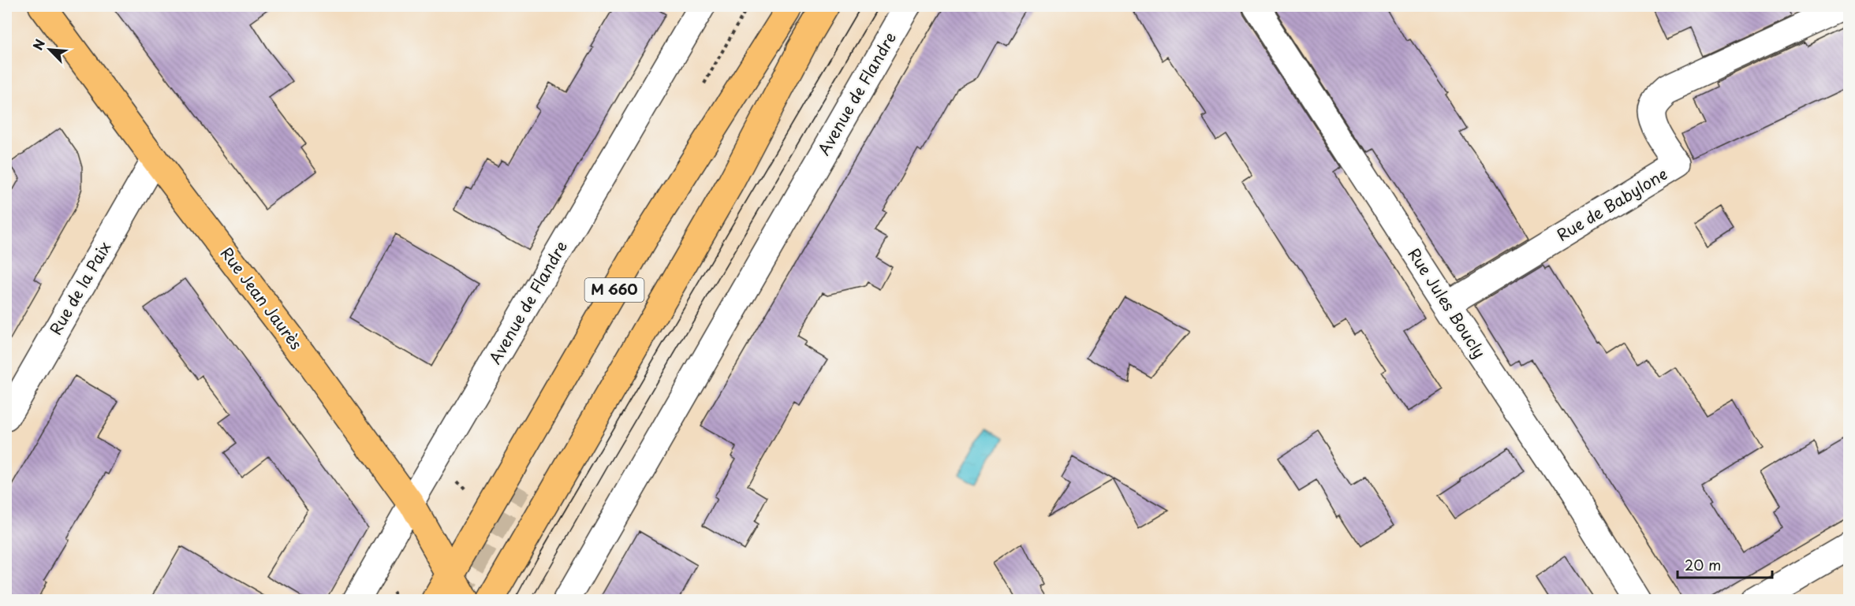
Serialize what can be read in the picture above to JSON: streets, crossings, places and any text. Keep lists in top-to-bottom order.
{
  "streets": {
    "main road": ["M 660", "Rue Jean Jaurès"],
    "street": [
      "Avenue de Flandre",
      "Rue de Babylone",
      "Rue de la Paix",
      "Rue Jules Boucly"
    ]
  },
  "crossings": [
    ["Avenue de Flandre", "Rue Jean Jaurès"],
    ["Rue de Babylone", "Rue Jules Boucly"],
    ["Rue de la Paix", "Rue Jean Jaurès"],
    ["M 660", "Rue Jean Jaurès"]
  ],
  "scale_bar": "20 m",
  "north": "top left"
}
